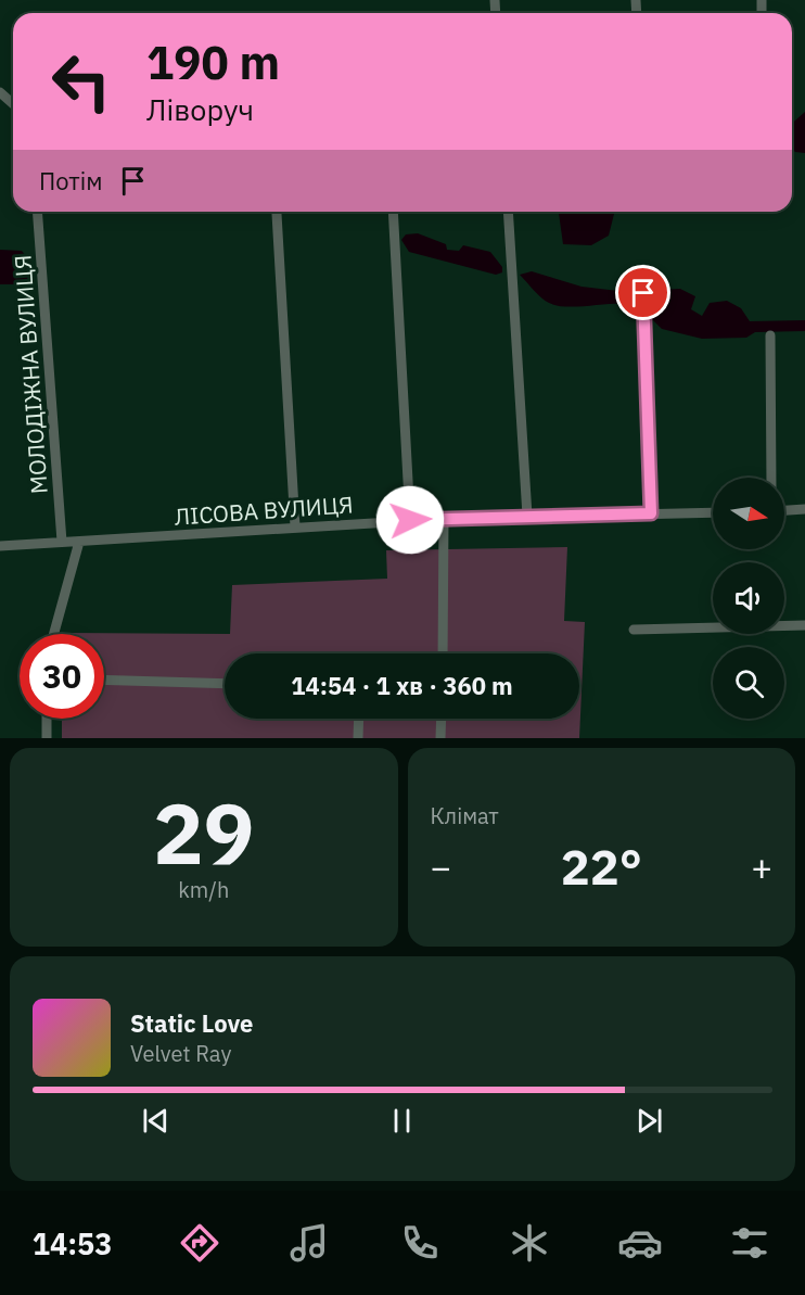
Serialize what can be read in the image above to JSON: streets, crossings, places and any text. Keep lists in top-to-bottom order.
{
  "streets": {
    "street": ["МОЛОДІЖНА ВУЛИЦЯ", "ЛІСОВА ВУЛИЦЯ"]
  },
  "crossings": [
    ["МОЛОДІЖНА ВУЛИЦЯ", "ЛІСОВА ВУЛИЦЯ"]
  ],
  "north": "right",
  "page": {
    "turn": ["190 m", "Ліворуч"],
    "then": "Потім",
    "limit": "30",
    "trip": "14:54 · 1 хв · 360 m",
    "tile": [
      ["29", "km/h"],
      "Клімат"
    ],
    "heat": ["−", "22°", "+"],
    "song": ["Static Love", "Velvet Ray"],
    "tabs": "14:53"
  }
}
